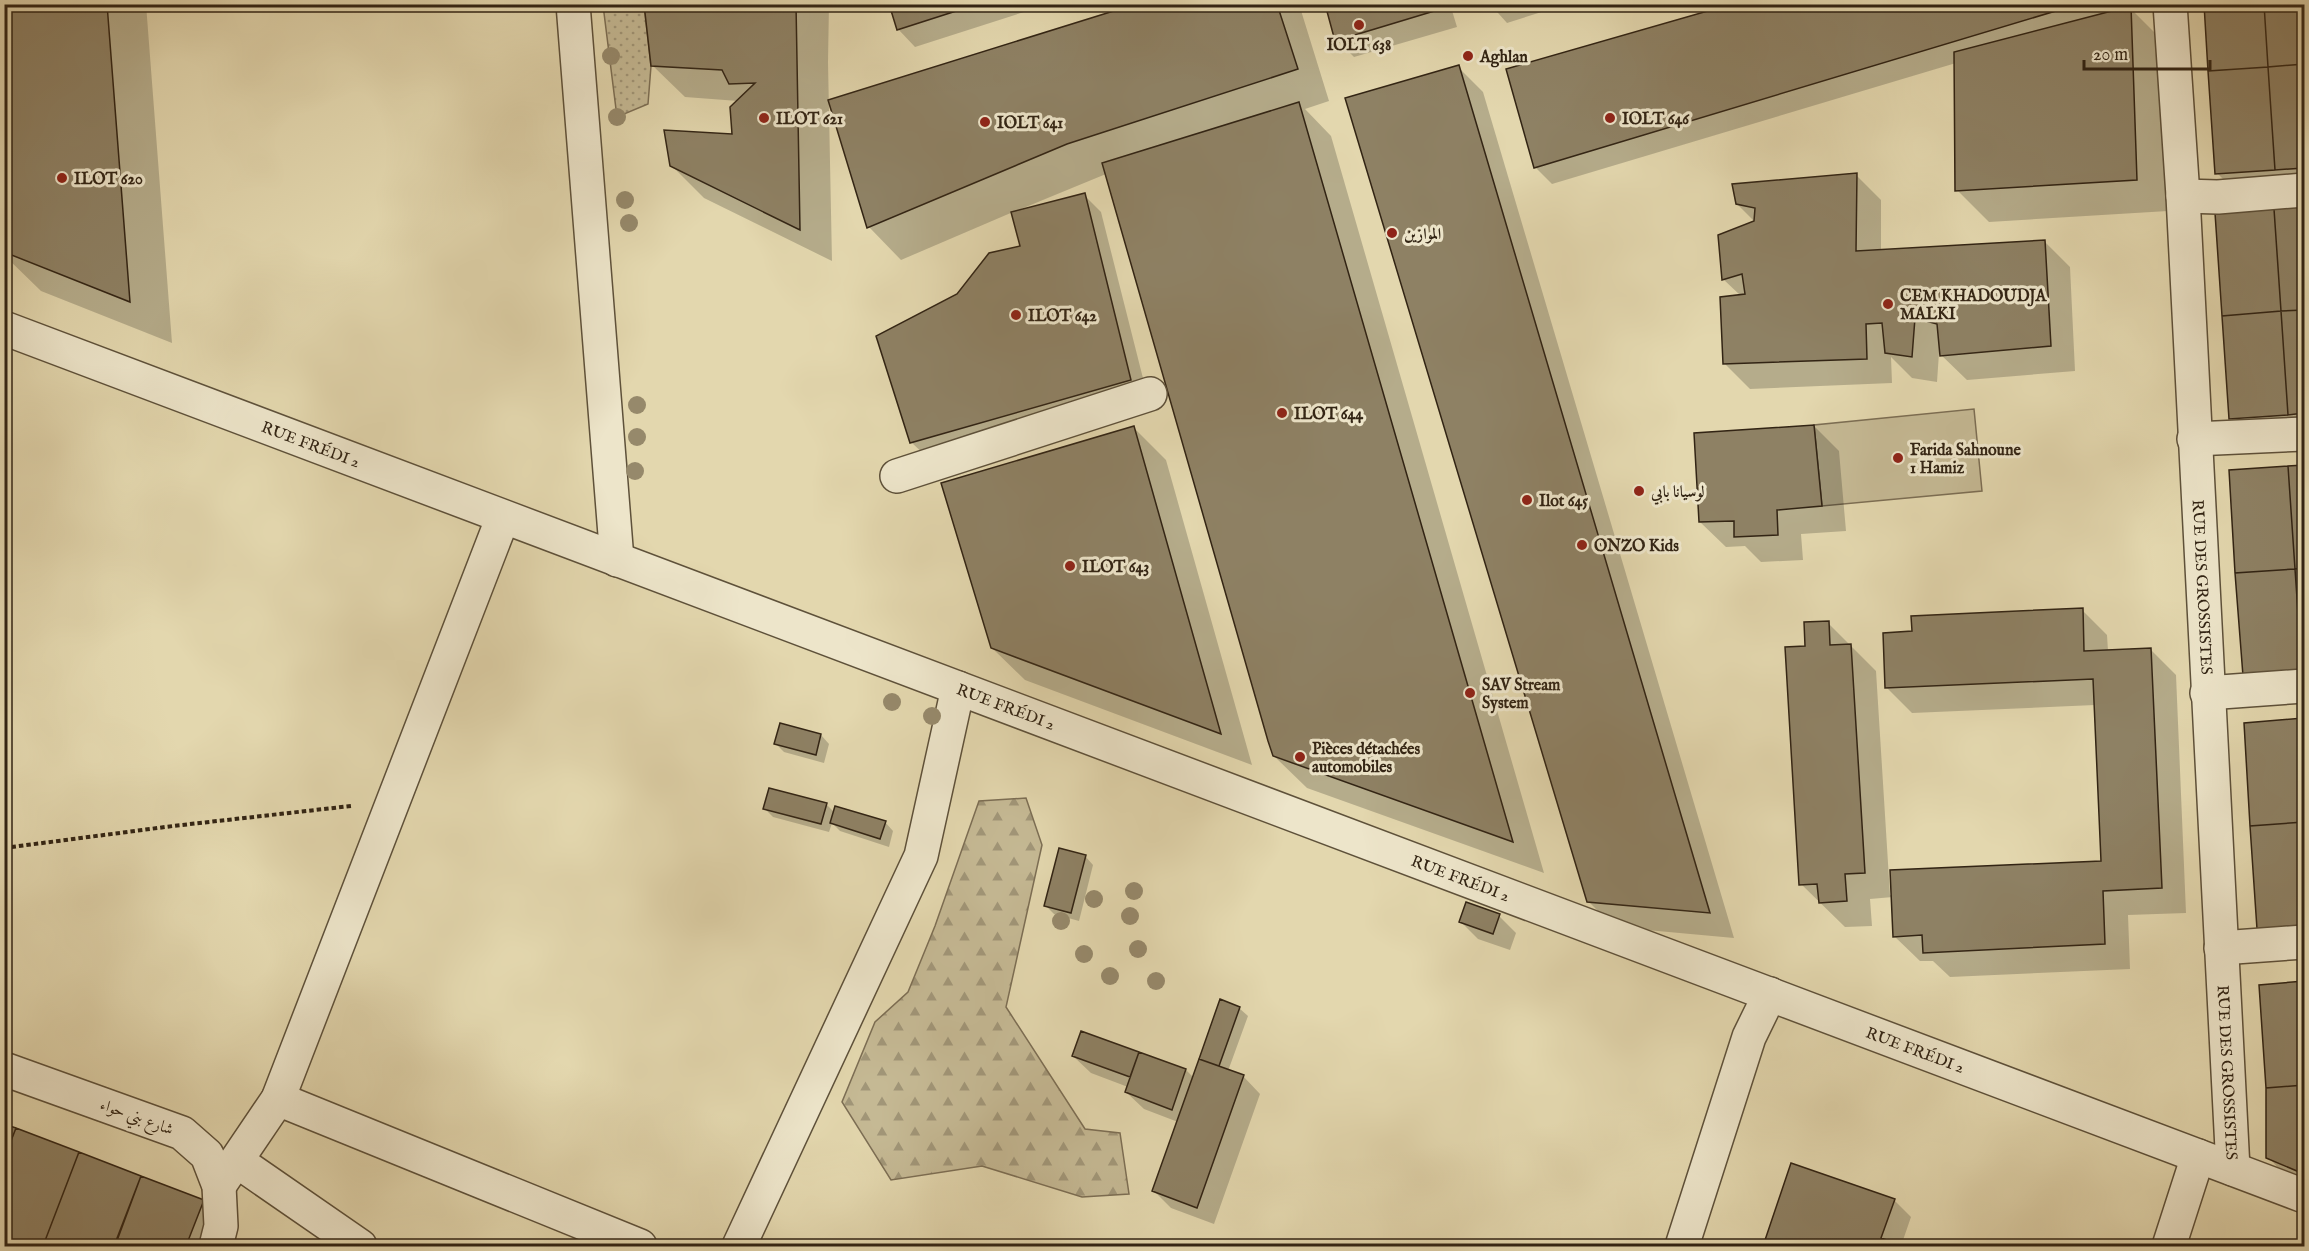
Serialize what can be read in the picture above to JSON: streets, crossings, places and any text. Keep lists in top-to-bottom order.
{
  "streets": {
    "street": ["RUE FRÉDI 2", "RUE DES GROSSISTES", "شارع بني حواء"]
  },
  "crossings": [
    ["RUE FRÉDI 2", "RUE DES GROSSISTES"]
  ],
  "places": [
    "IOLT 638",
    "Aghlan",
    "ILOT 621",
    "IOLT 646",
    "IOLT 641",
    "ILOT 620",
    "الموازين",
    "CEM KHADOUDJA MALKI",
    "ILOT 642",
    "ILOT 644",
    "Farida Sahnoune 1 Hamiz",
    "لوسيانا بابي",
    "Ilot 645",
    "ONZO Kids",
    "ILOT 643",
    "SAV Stream System",
    "Pièces détachées automobiles"
  ],
  "scale_bar": "20 m"
}
